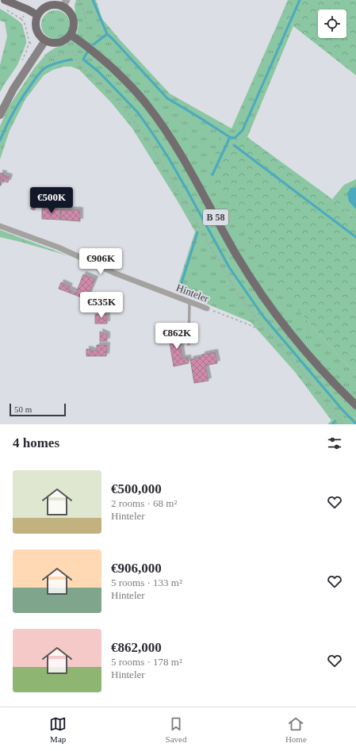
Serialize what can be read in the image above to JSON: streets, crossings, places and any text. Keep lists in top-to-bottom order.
{
  "streets": {
    "main road": ["B 58"],
    "street": ["Hinteler"]
  },
  "scale_bar": "50 m",
  "page": {
    "price": [
      "€500K",
      "€906K",
      "€535K",
      "€862K"
    ],
    "scale": "50 m",
    "heading": "4 homes",
    "list": [
      {
        "name": "€500,000",
        "note": "2 rooms · 68 m² · Hinteler"
      },
      {
        "name": "€906,000",
        "note": "5 rooms · 133 m² · Hinteler"
      },
      {
        "name": "€862,000",
        "note": "5 rooms · 178 m² · Hinteler"
      }
    ],
    "tabs": ["Map", "Saved", "Home"]
  }
}
